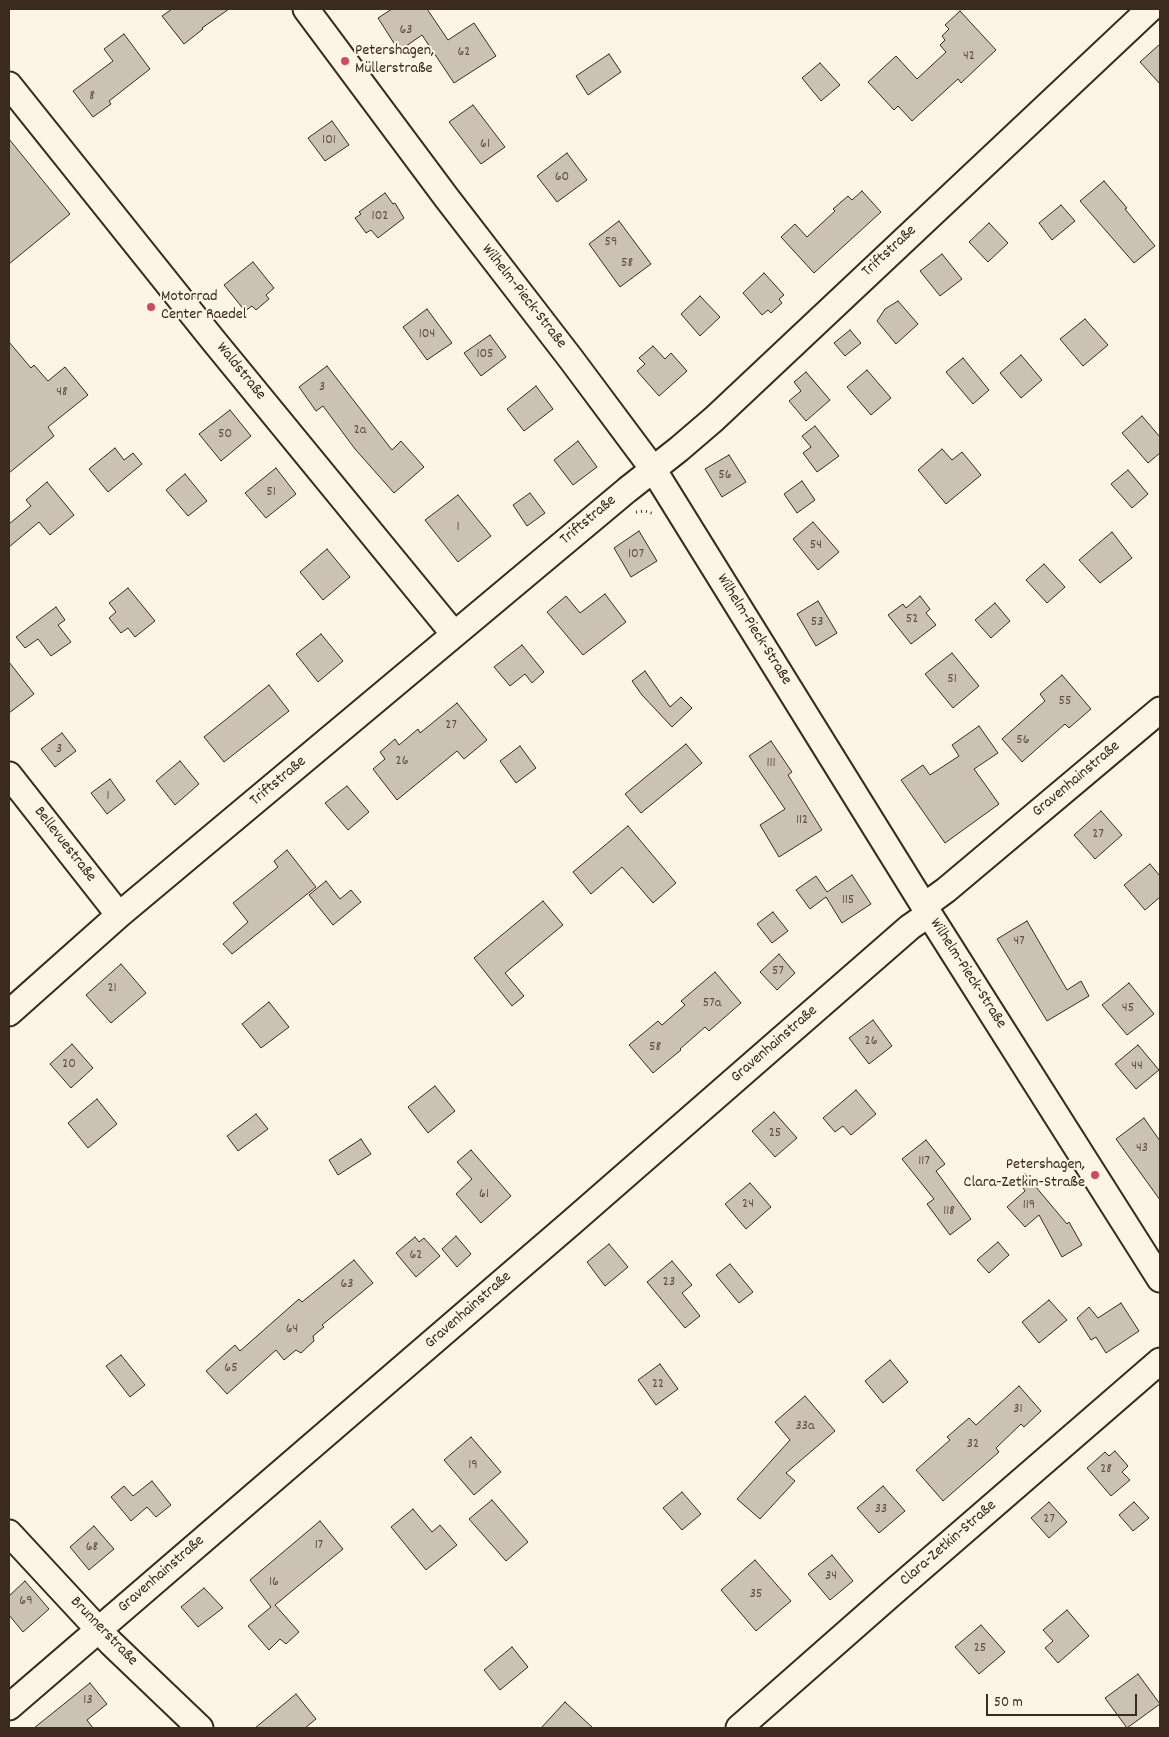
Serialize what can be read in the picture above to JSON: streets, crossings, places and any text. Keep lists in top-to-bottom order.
{
  "streets": {
    "street": [
      "Triftstraße",
      "Wilhelm-Pieck-Straße",
      "Waldstraße",
      "Gravenhainstraße",
      "Bellevuestraße",
      "Clara-Zetkin-Straße",
      "Brunnerstraße"
    ]
  },
  "crossings": [
    ["Triftstraße", "Wilhelm-Pieck-Straße"],
    ["Triftstraße", "Waldstraße"],
    ["Triftstraße", "Bellevuestraße"],
    ["Wilhelm-Pieck-Straße", "Gravenhainstraße"],
    ["Gravenhainstraße", "Brunnerstraße"]
  ],
  "places": ["Petershagen, Müllerstraße", "Motorrad Center Raedel", "Petershagen, Clara-Zetkin-Straße"],
  "house_numbers": [
    "63",
    "62",
    "42",
    "8",
    "101",
    "61",
    "60",
    "102",
    "59",
    "58",
    "104",
    "105",
    "3",
    "48",
    "2a",
    "50",
    "56",
    "51",
    "1",
    "54",
    "107",
    "52",
    "53",
    "51",
    "55",
    "27",
    "56",
    "3",
    "26",
    "111",
    "1",
    "112",
    "27",
    "115",
    "47",
    "57",
    "21",
    "57a",
    "45",
    "26",
    "58",
    "20",
    "44",
    "25",
    "43",
    "117",
    "61",
    "24",
    "119",
    "118",
    "62",
    "23",
    "63",
    "64",
    "65",
    "22",
    "31",
    "33a",
    "32",
    "19",
    "28",
    "33",
    "27",
    "17",
    "68",
    "34",
    "16",
    "35",
    "69",
    "25",
    "13"
  ],
  "scale_bar": "50 m"
}
